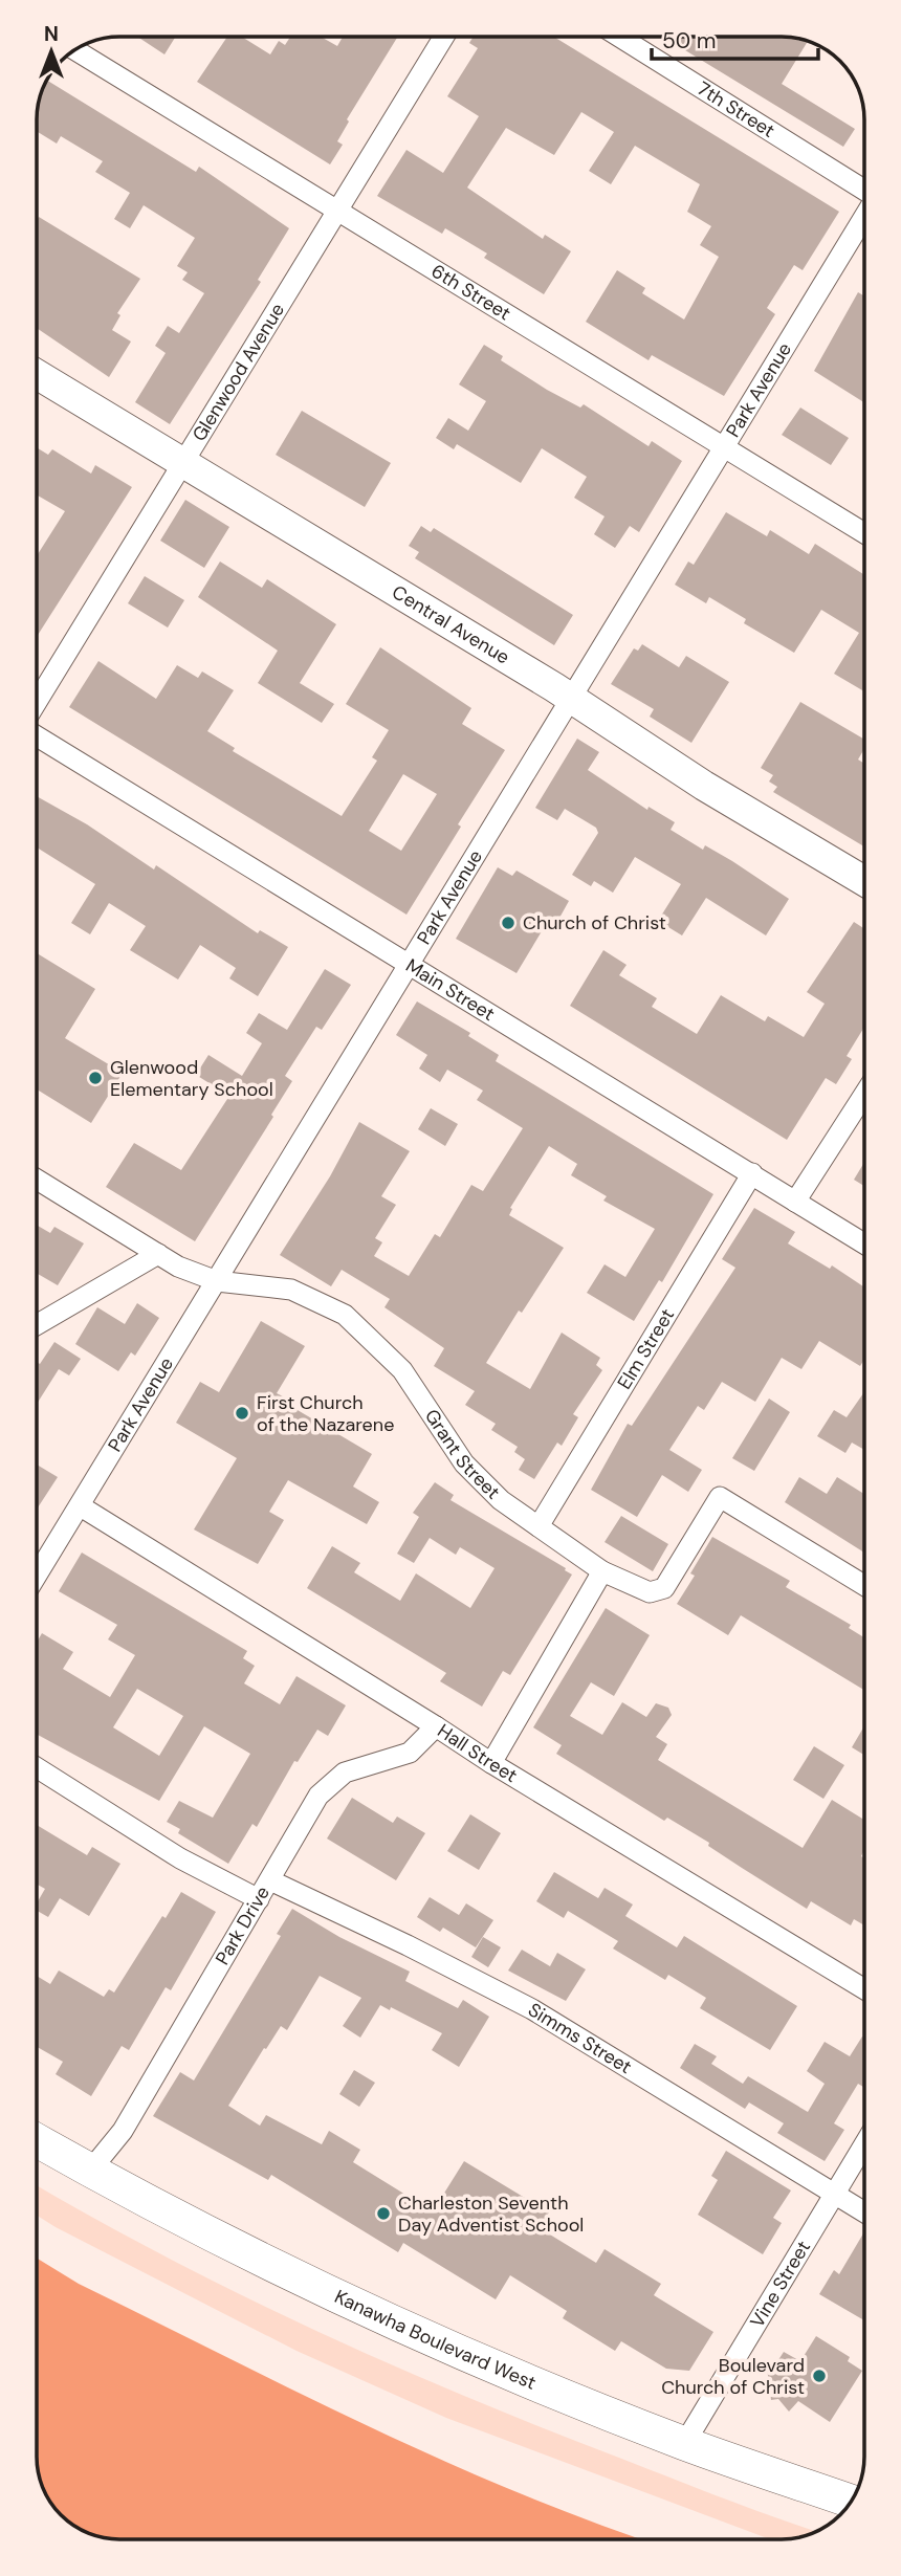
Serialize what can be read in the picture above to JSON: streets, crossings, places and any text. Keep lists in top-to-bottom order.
{
  "streets": {
    "main road": ["Kanawha Boulevard West"],
    "street": [
      "7th Street",
      "6th Street",
      "Glenwood Avenue",
      "Park Avenue",
      "Central Avenue",
      "Main Street",
      "Elm Street",
      "Grant Street",
      "Hall Street",
      "Park Drive",
      "Simms Street",
      "Vine Street"
    ]
  },
  "crossings": [
    ["6th Street", "Glenwood Avenue"],
    ["6th Street", "Park Avenue"],
    ["Glenwood Avenue", "Central Avenue"],
    ["Park Avenue", "Central Avenue"],
    ["Park Avenue", "Main Street"],
    ["Park Avenue", "Grant Street"],
    ["Park Avenue", "Hall Street"],
    ["Main Street", "Elm Street"],
    ["Elm Street", "Grant Street"],
    ["Hall Street", "Park Drive"],
    ["Park Drive", "Simms Street"],
    ["Park Drive", "Kanawha Boulevard West"],
    ["Simms Street", "Vine Street"],
    ["Vine Street", "Kanawha Boulevard West"]
  ],
  "places": [
    "Church of Christ",
    "Glenwood Elementary School",
    "First Church of the Nazarene",
    "Charleston Seventh Day Adventist School",
    "Boulevard Church of Christ"
  ],
  "scale_bar": "50 m",
  "north": "top"
}
